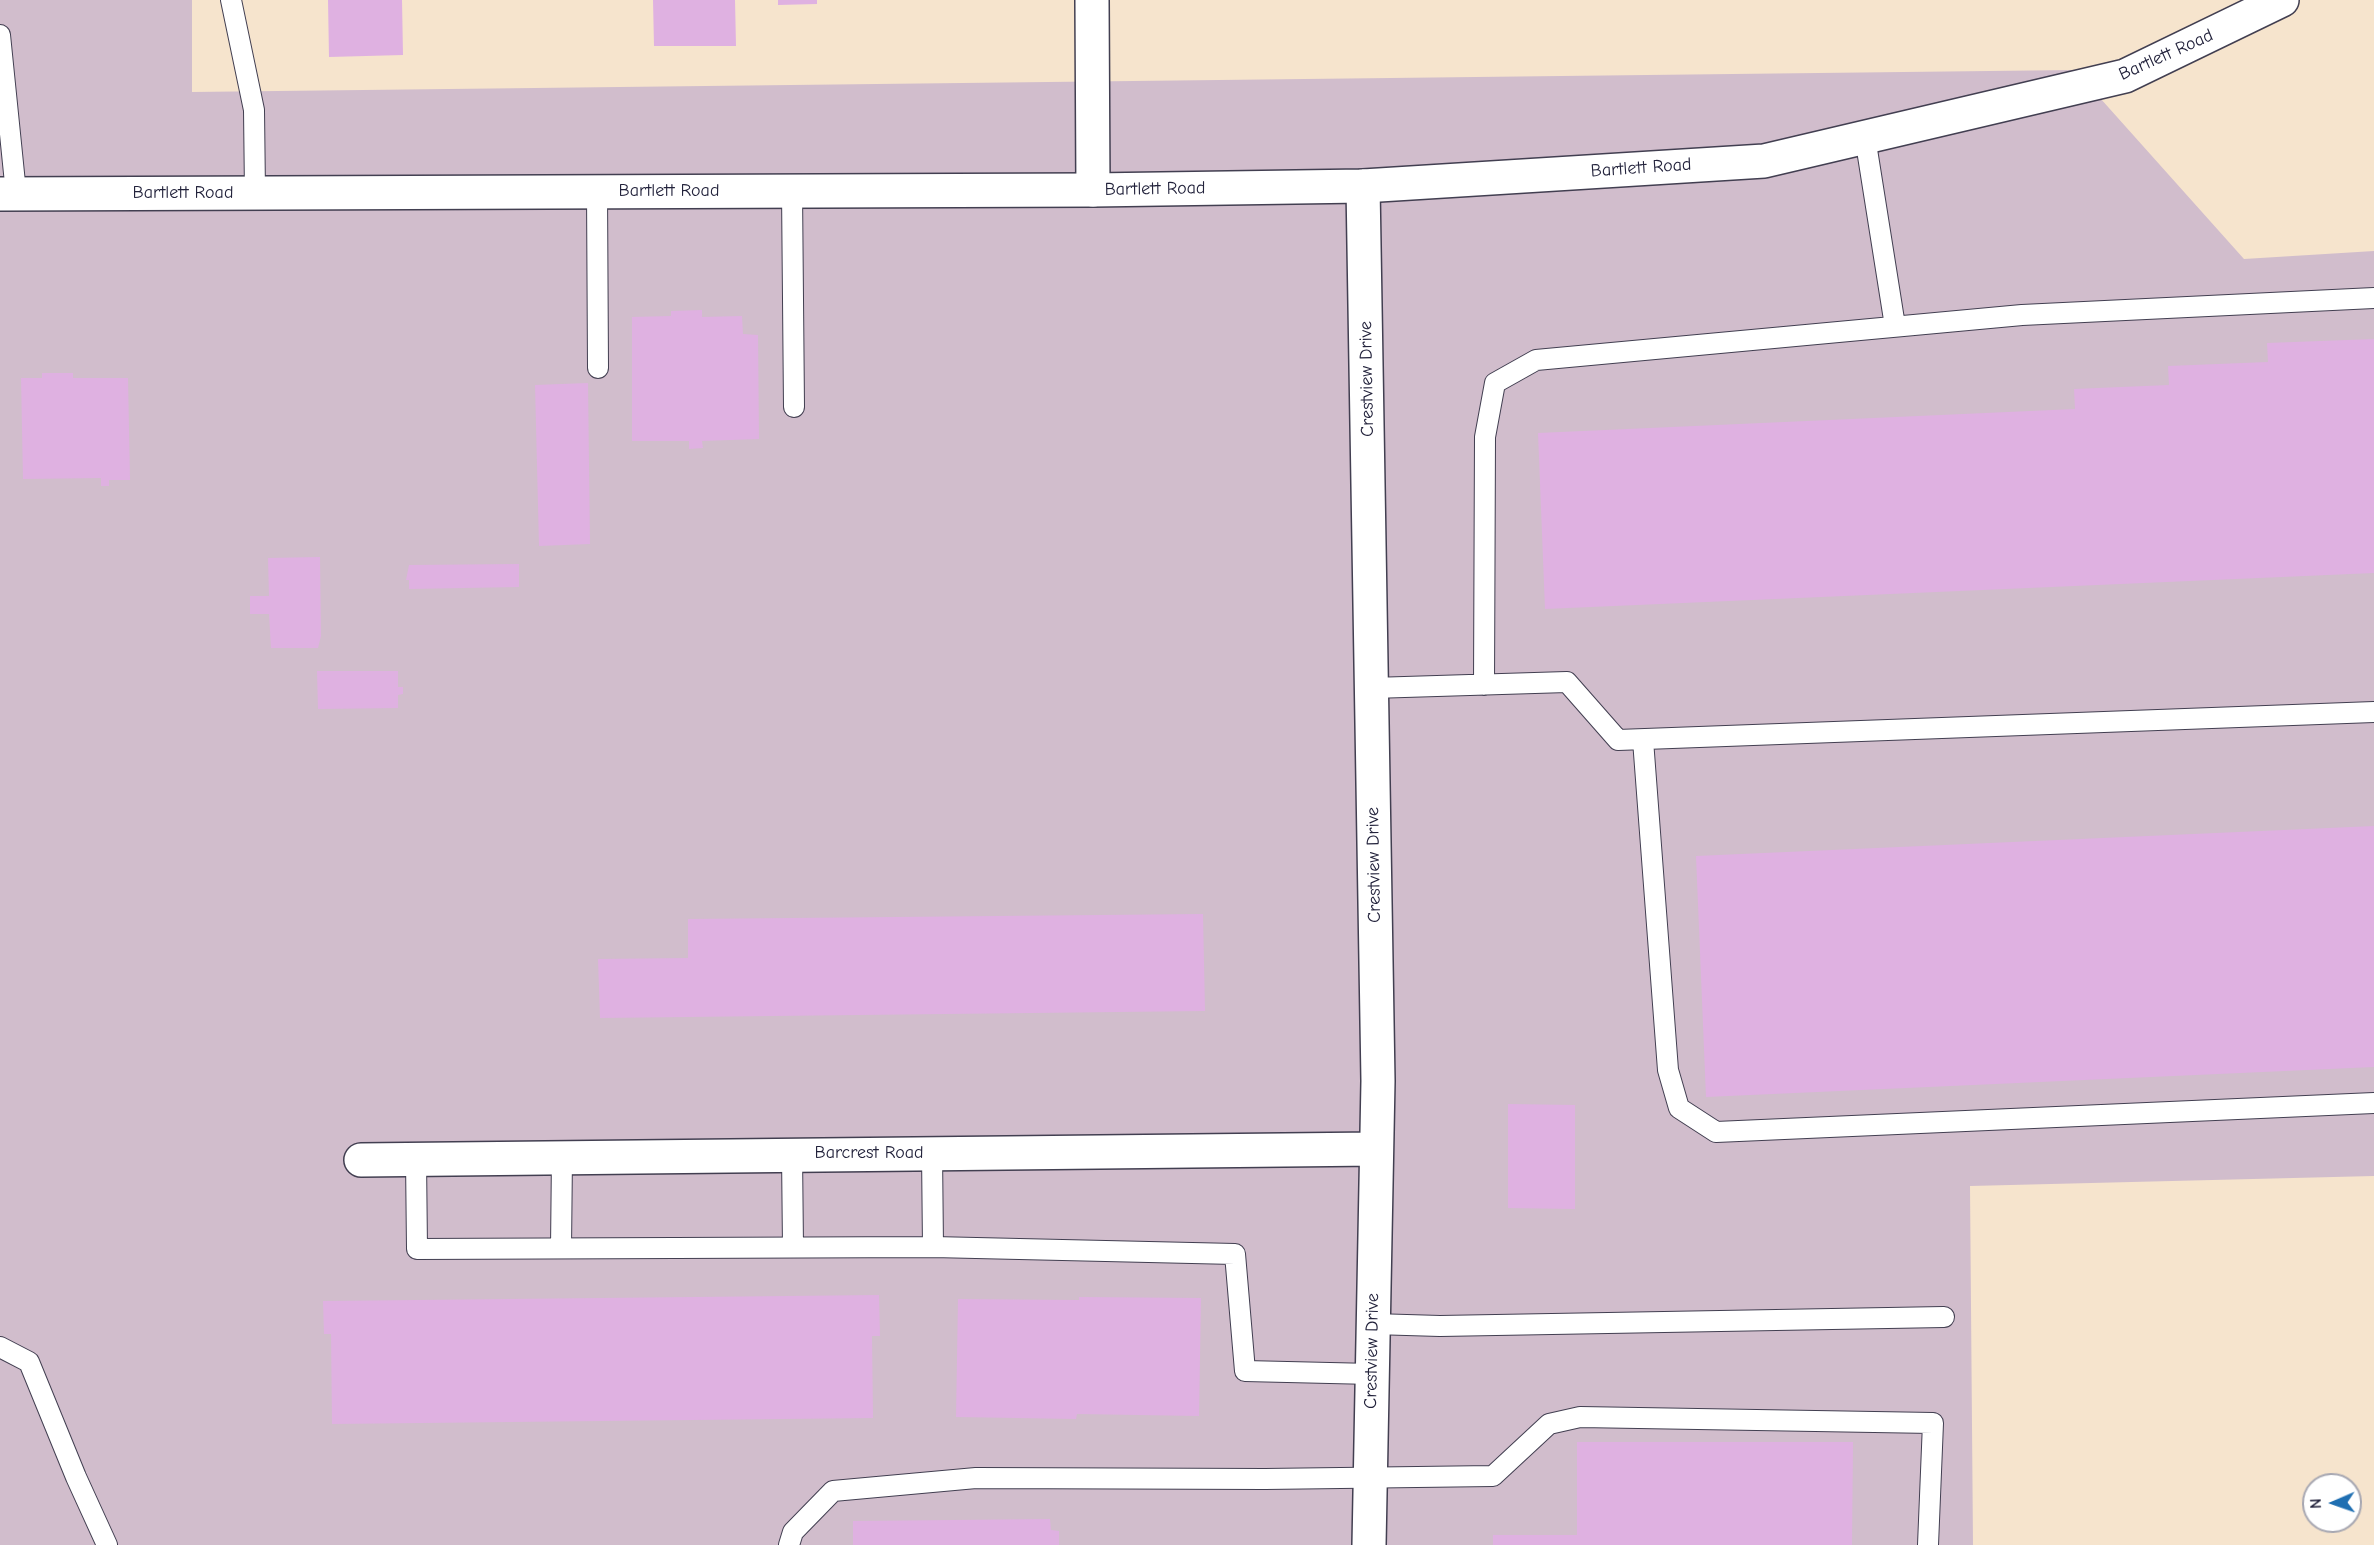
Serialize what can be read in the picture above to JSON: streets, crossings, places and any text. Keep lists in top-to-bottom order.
{
  "streets": {
    "street": ["Bartlett Road", "Crestview Drive", "Barcrest Road"]
  },
  "crossings": [
    ["Bartlett Road", "Crestview Drive"],
    ["Crestview Drive", "Barcrest Road"]
  ],
  "north": "left"
}
